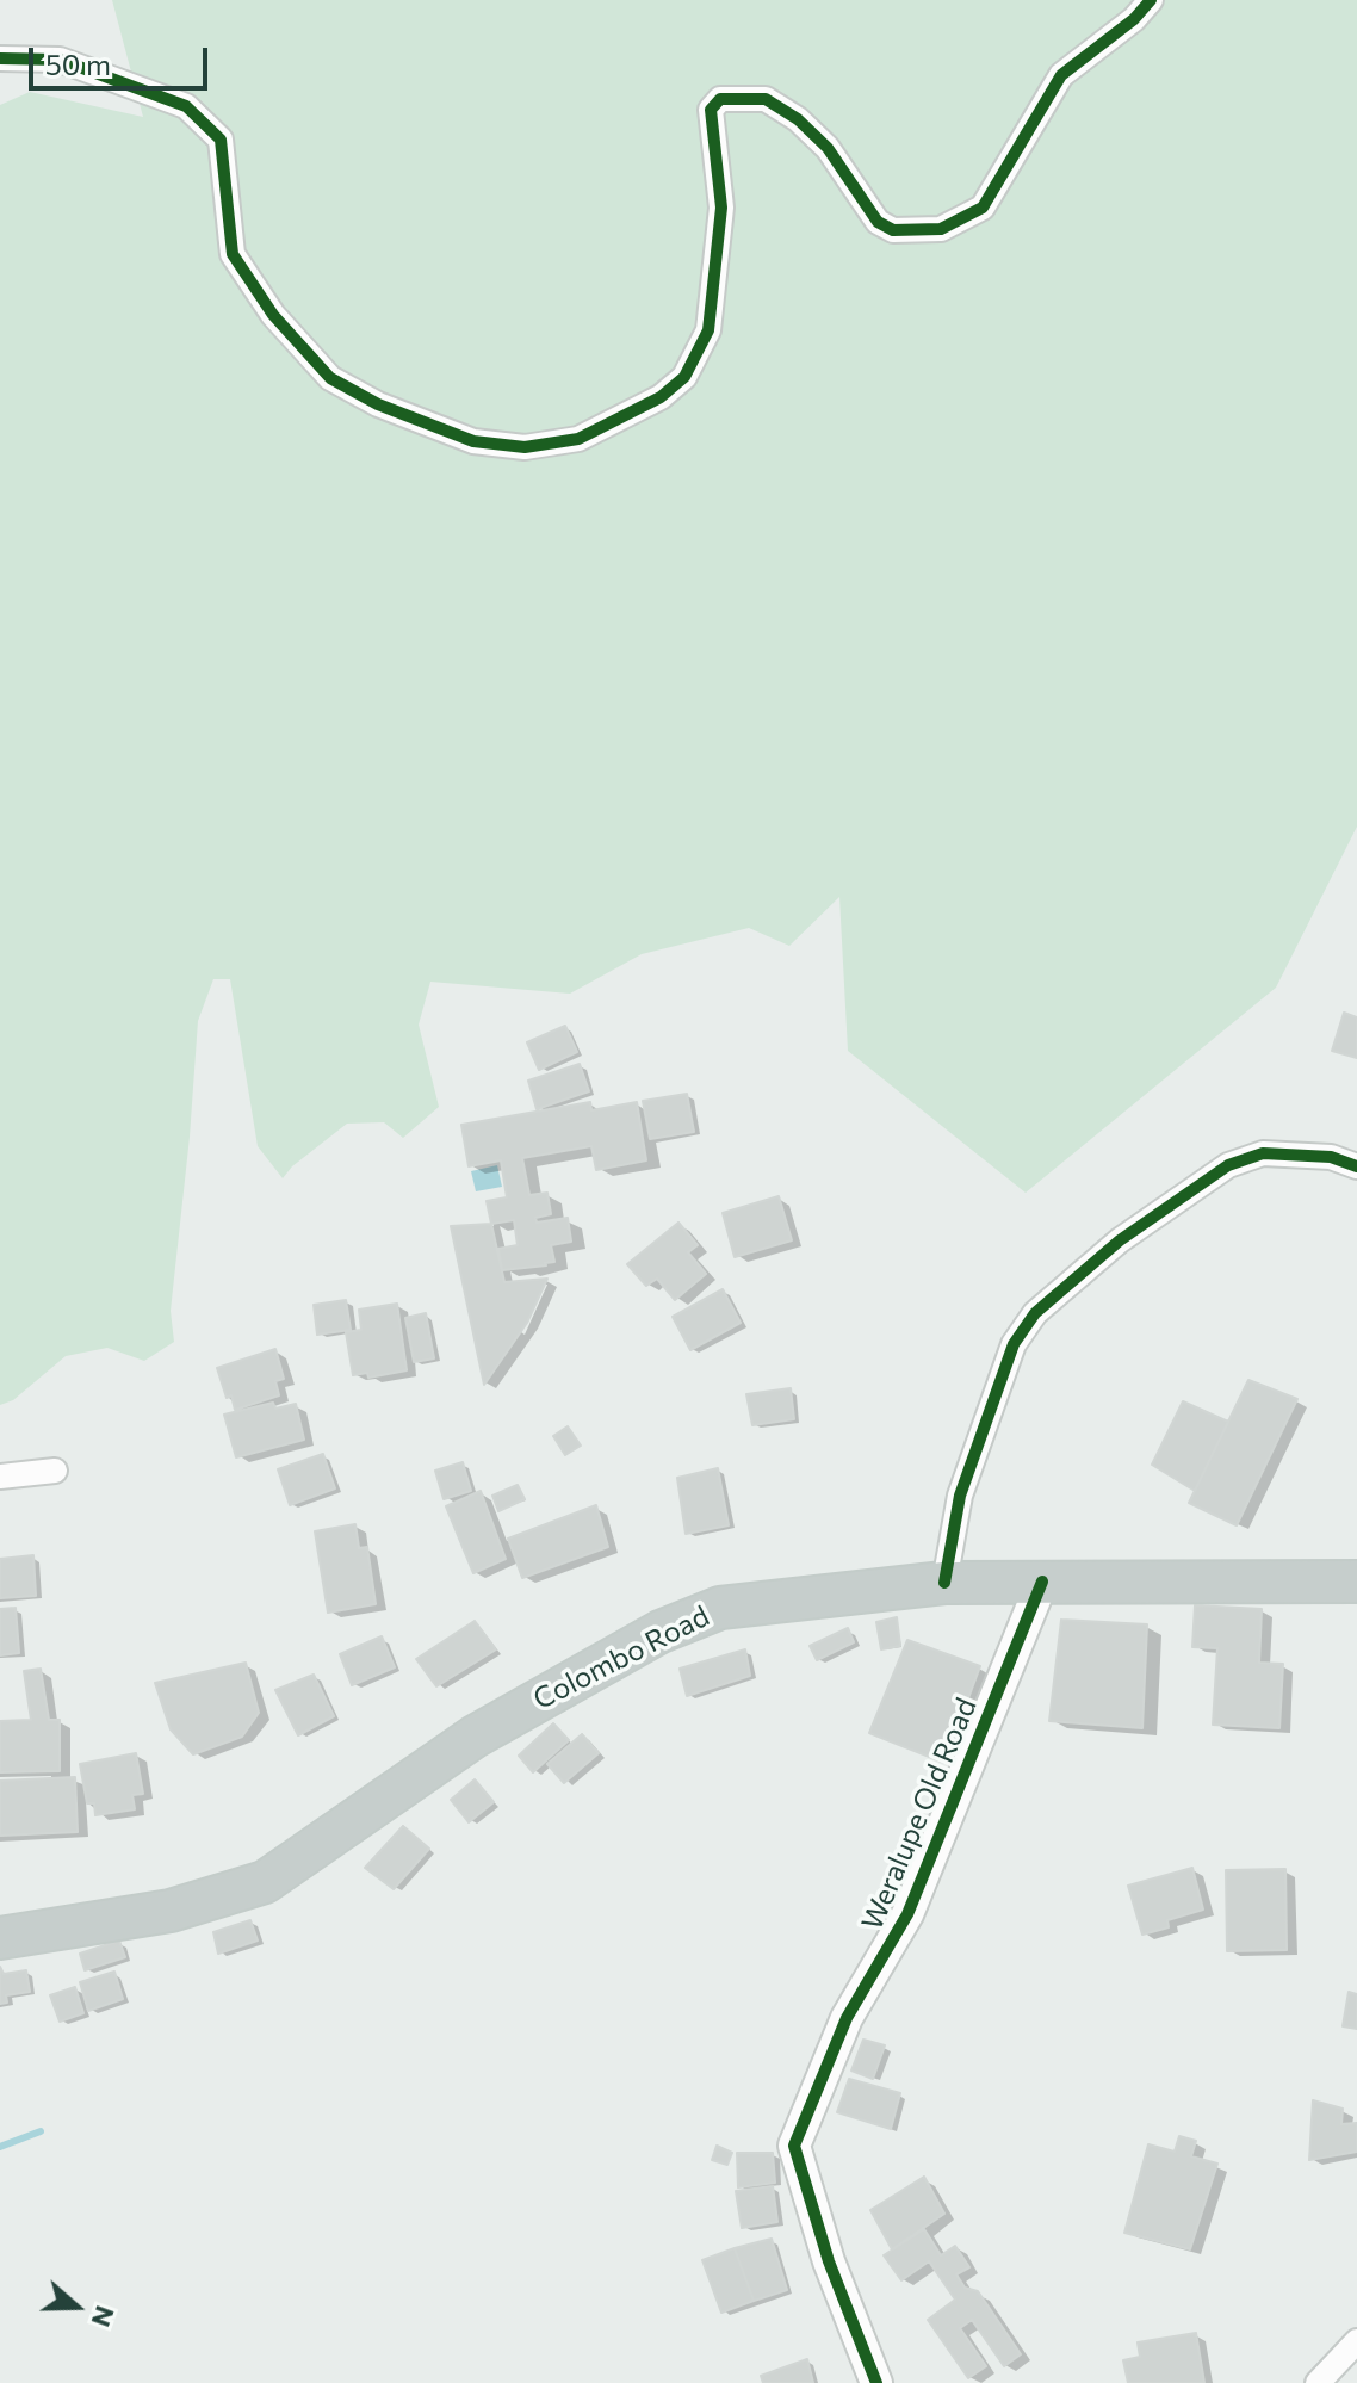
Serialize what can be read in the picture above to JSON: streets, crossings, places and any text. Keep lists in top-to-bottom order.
{
  "streets": {
    "highway": ["Colombo Road"],
    "street": ["Weralupe Old Road"]
  },
  "crossings": [
    ["Colombo Road", "Weralupe Old Road"]
  ],
  "scale_bar": "50 m",
  "north": "right"
}
